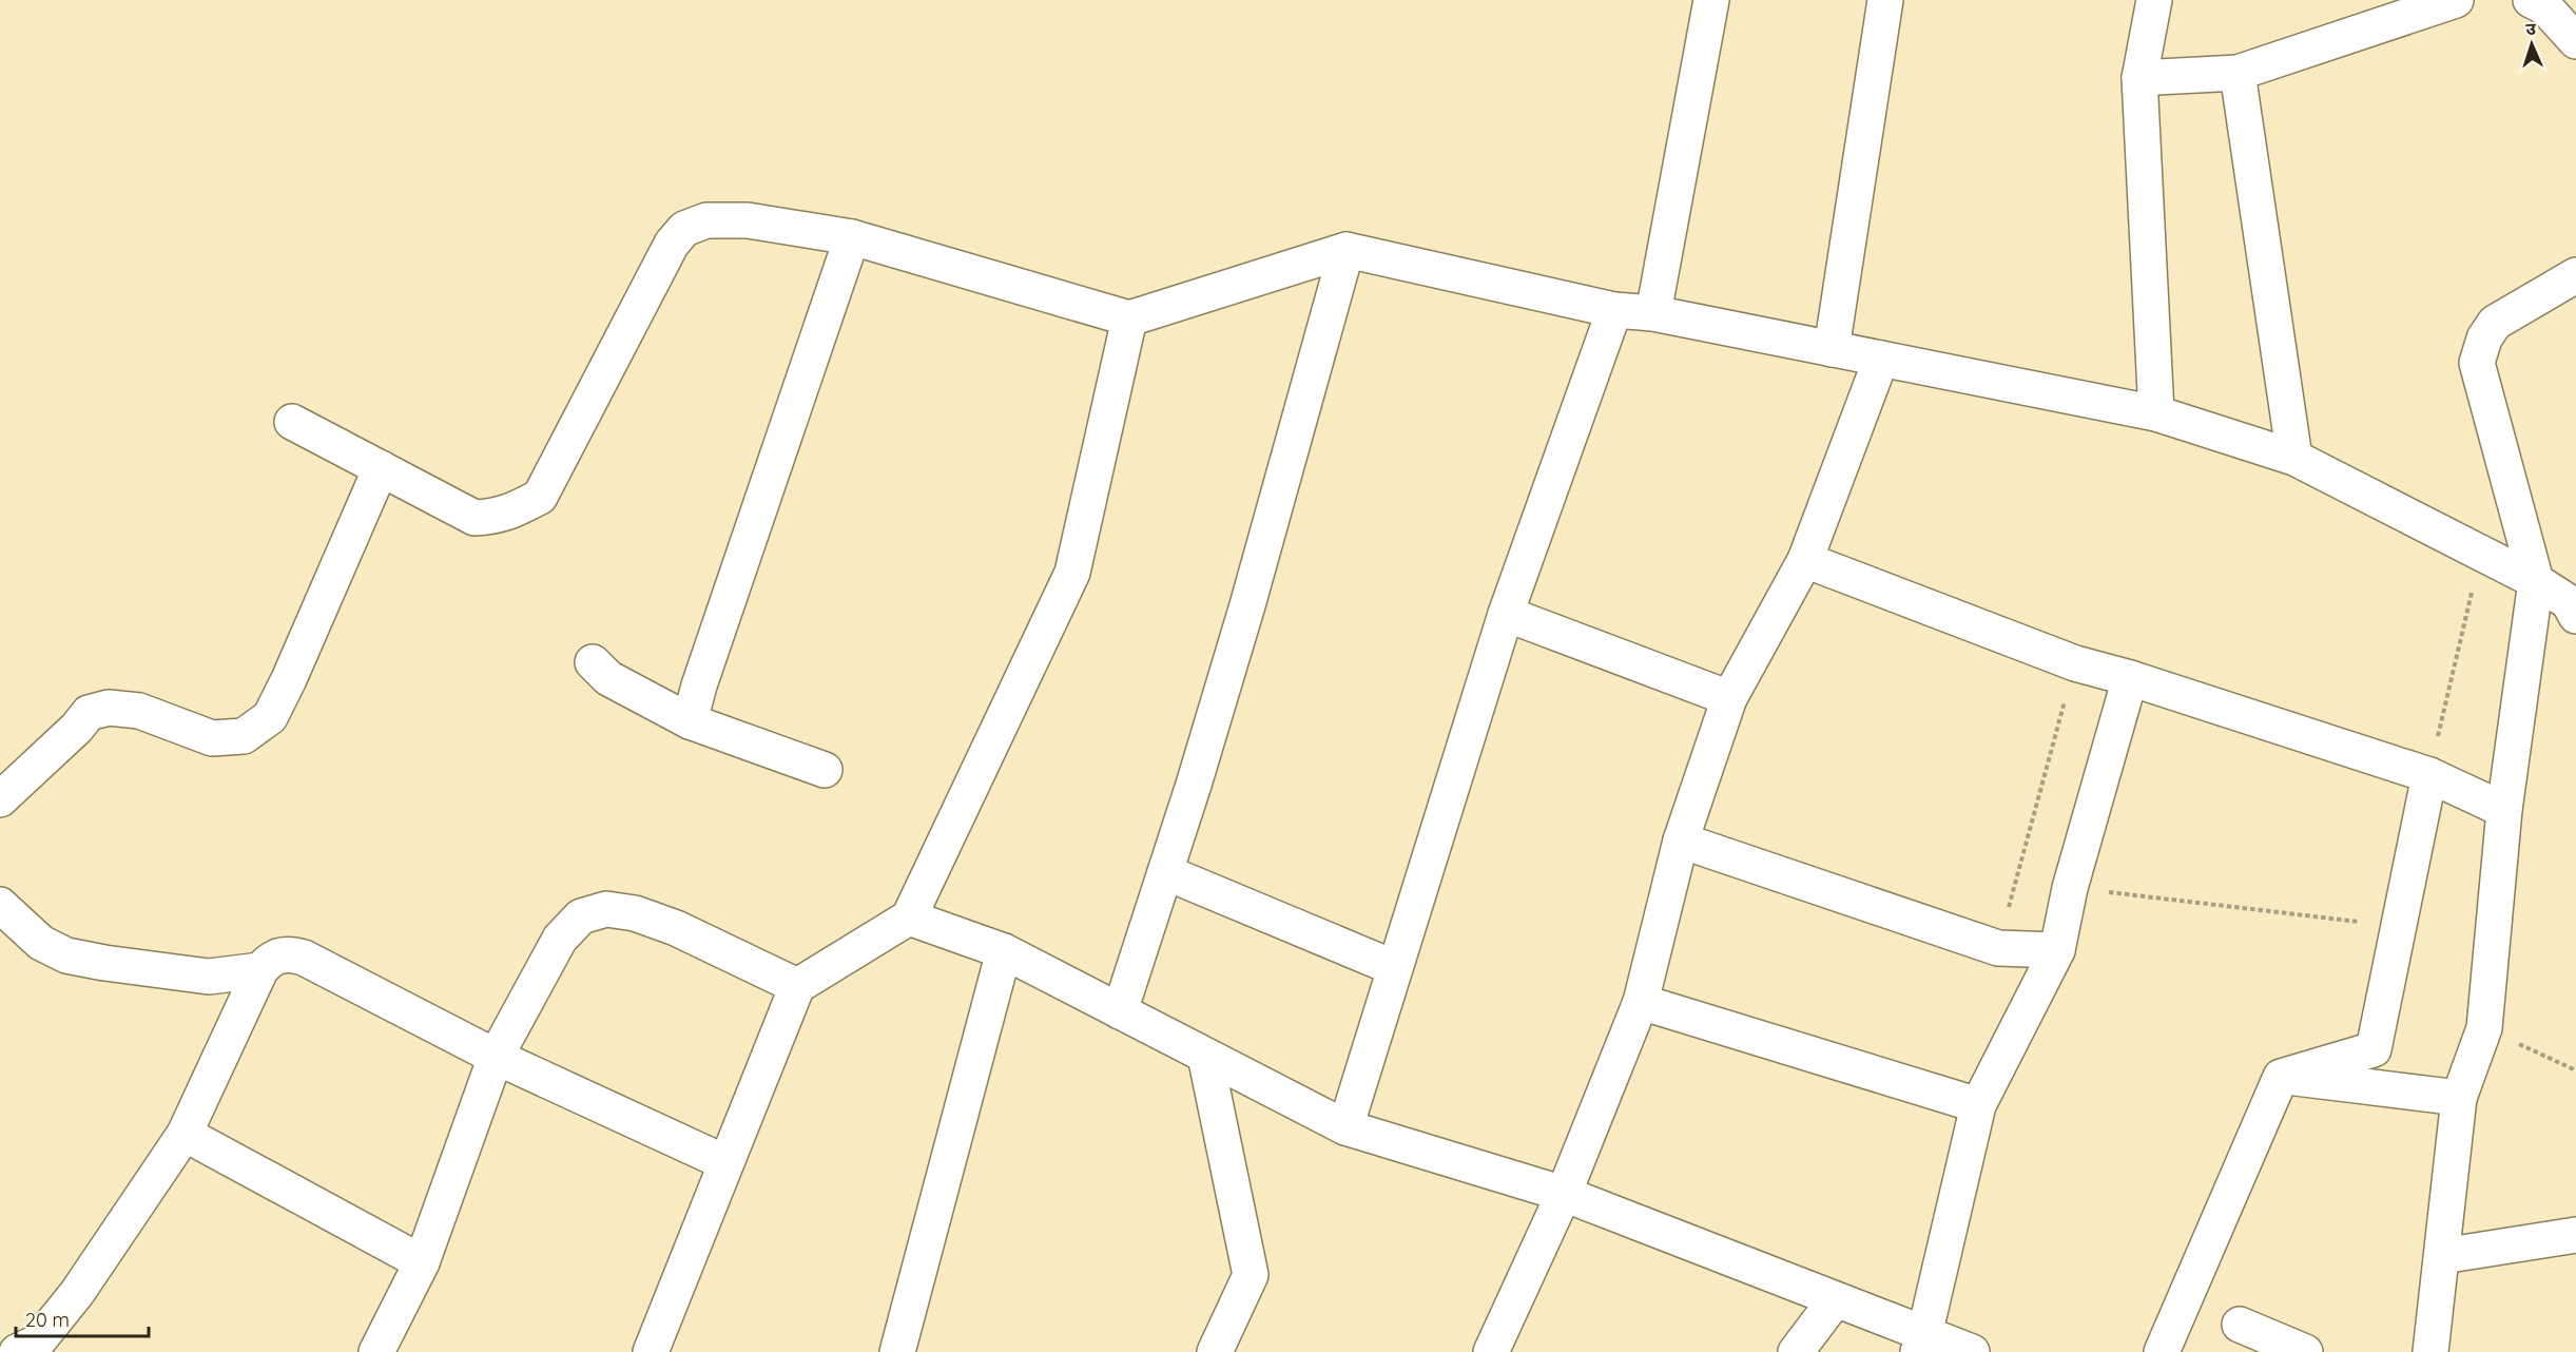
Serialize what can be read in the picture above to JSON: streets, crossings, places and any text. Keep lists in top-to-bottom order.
{
  "scale_bar": "20 m",
  "north": "top"
}
